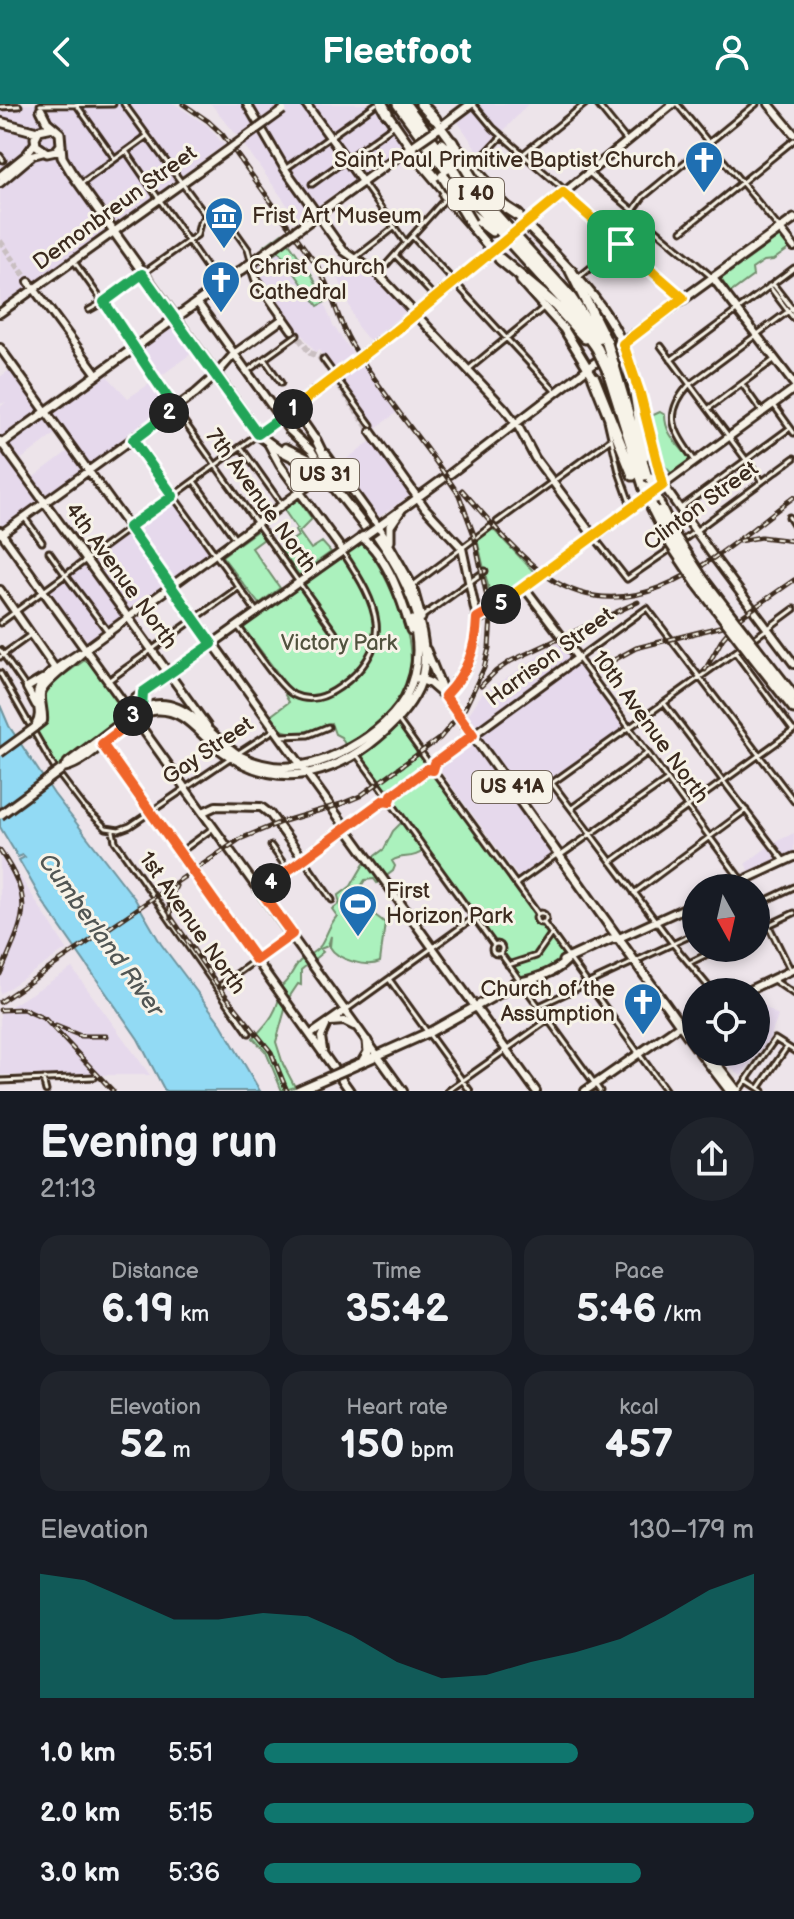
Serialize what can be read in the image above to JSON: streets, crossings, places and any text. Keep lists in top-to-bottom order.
{
  "streets": {
    "highway": ["I 40"],
    "main road": ["US 31", "US 41A"],
    "street": [
      "Demonbreun Street",
      "7th Avenue North",
      "Clinton Street",
      "4th Avenue North",
      "Harrison Street",
      "10th Avenue North",
      "Gay Street",
      "1st Avenue North"
    ]
  },
  "crossings": [
    ["Demonbreun Street", "US 31"],
    ["Demonbreun Street", "7th Avenue North"],
    ["US 31", "4th Avenue North"],
    ["US 31", "Gay Street"],
    ["US 31", "US 41A"],
    ["Harrison Street", "10th Avenue North"],
    ["Harrison Street", "US 41A"],
    ["Gay Street", "1st Avenue North"]
  ],
  "water": ["Cumberland River"],
  "parks": ["Victory Park"],
  "places": {
    "church": ["Saint Paul Primitive Baptist Church", "Christ Church Cathedral", "Church of the Assumption"],
    "museum": ["Frist Art Museum"],
    "sports": ["First Horizon Park"]
  },
  "north": "bottom",
  "page": {
    "header": "Fleetfoot",
    "pins": [
      "1",
      "2",
      "5",
      "3",
      "4"
    ],
    "heading": ["Evening run", "21:13"],
    "stats": [
      ["Distance", "6.19 km"],
      ["Time", "35:42"],
      ["Pace", "5:46 /km"],
      ["Elevation", "52 m"],
      ["Heart rate", "150 bpm"],
      ["kcal", "457"]
    ],
    "chart": ["Elevation", "130–179 m"],
    "list": [
      {
        "name": "1.0 km",
        "note": "5:51"
      },
      {
        "name": "2.0 km",
        "note": "5:15"
      },
      {
        "name": "3.0 km",
        "note": "5:36"
      }
    ]
  }
}
